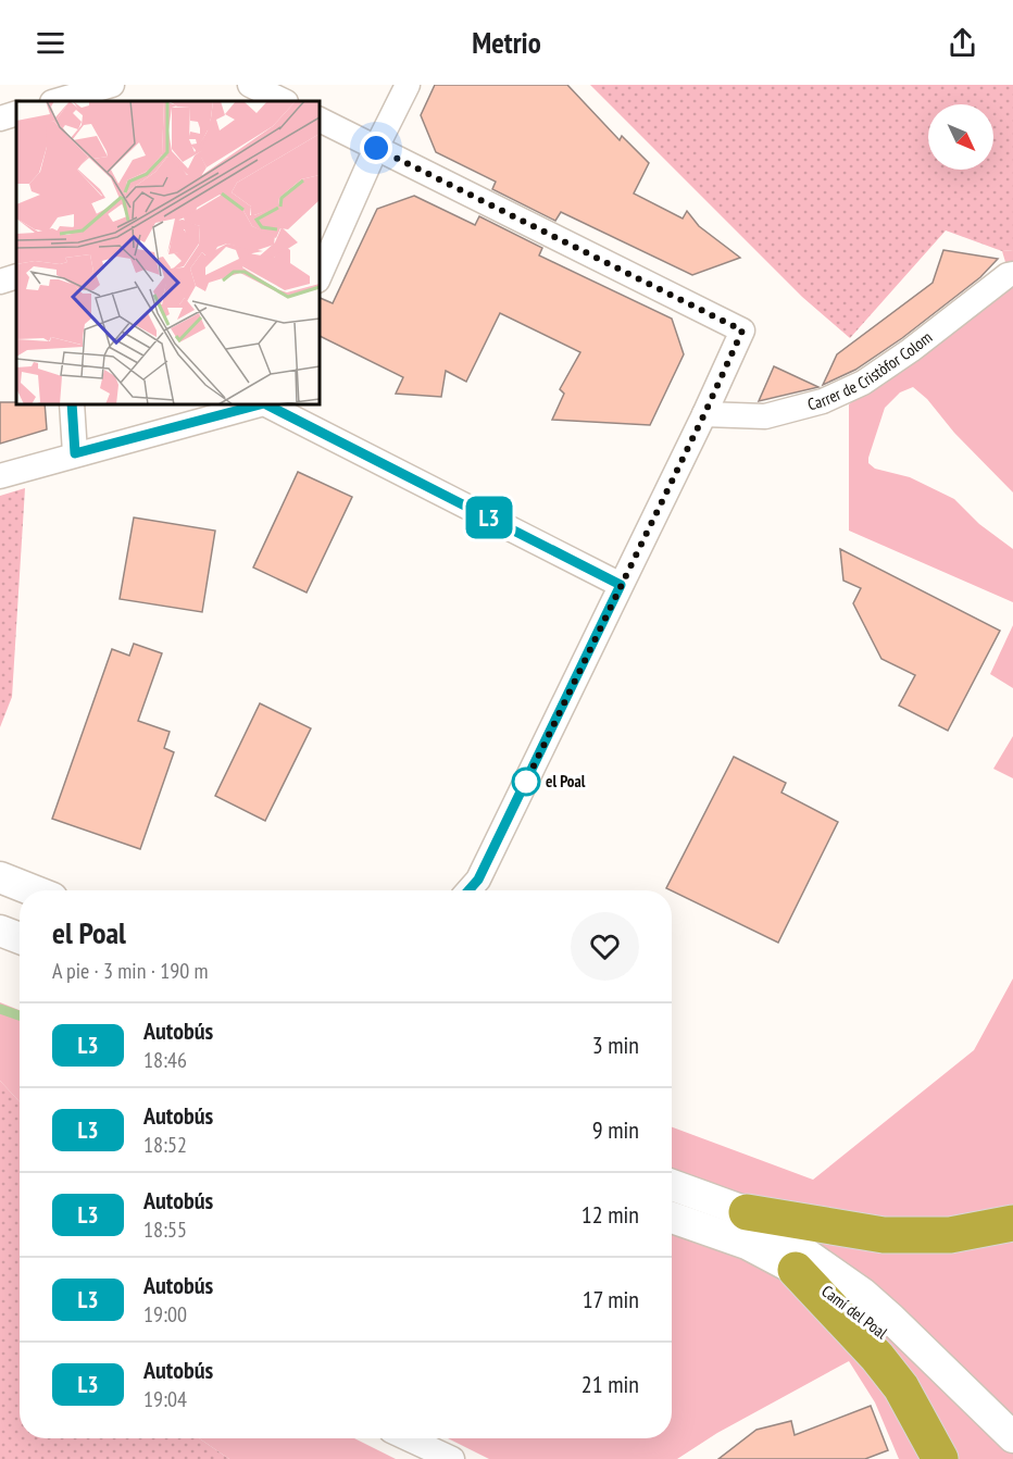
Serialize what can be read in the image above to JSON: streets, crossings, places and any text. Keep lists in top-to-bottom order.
{
  "streets": {
    "street": ["Carrer de Cristòfor Colom", "Camí del Poal"]
  },
  "places": ["el Poal"],
  "lines": ["bus line L3"],
  "north": "bottom right",
  "page": {
    "header": "Metrio",
    "on_map": "L3",
    "heading": ["el Poal", "A pie · 3 min · 190 m"],
    "list": [
      {
        "mark": "L3",
        "name": "Autobús",
        "note": "18:46",
        "value": "3 min"
      },
      {
        "mark": "L3",
        "name": "Autobús",
        "note": "18:52",
        "value": "9 min"
      },
      {
        "mark": "L3",
        "name": "Autobús",
        "note": "18:55",
        "value": "12 min"
      },
      {
        "mark": "L3",
        "name": "Autobús",
        "note": "19:00",
        "value": "17 min"
      },
      {
        "mark": "L3",
        "name": "Autobús",
        "note": "19:04",
        "value": "21 min"
      }
    ]
  }
}
